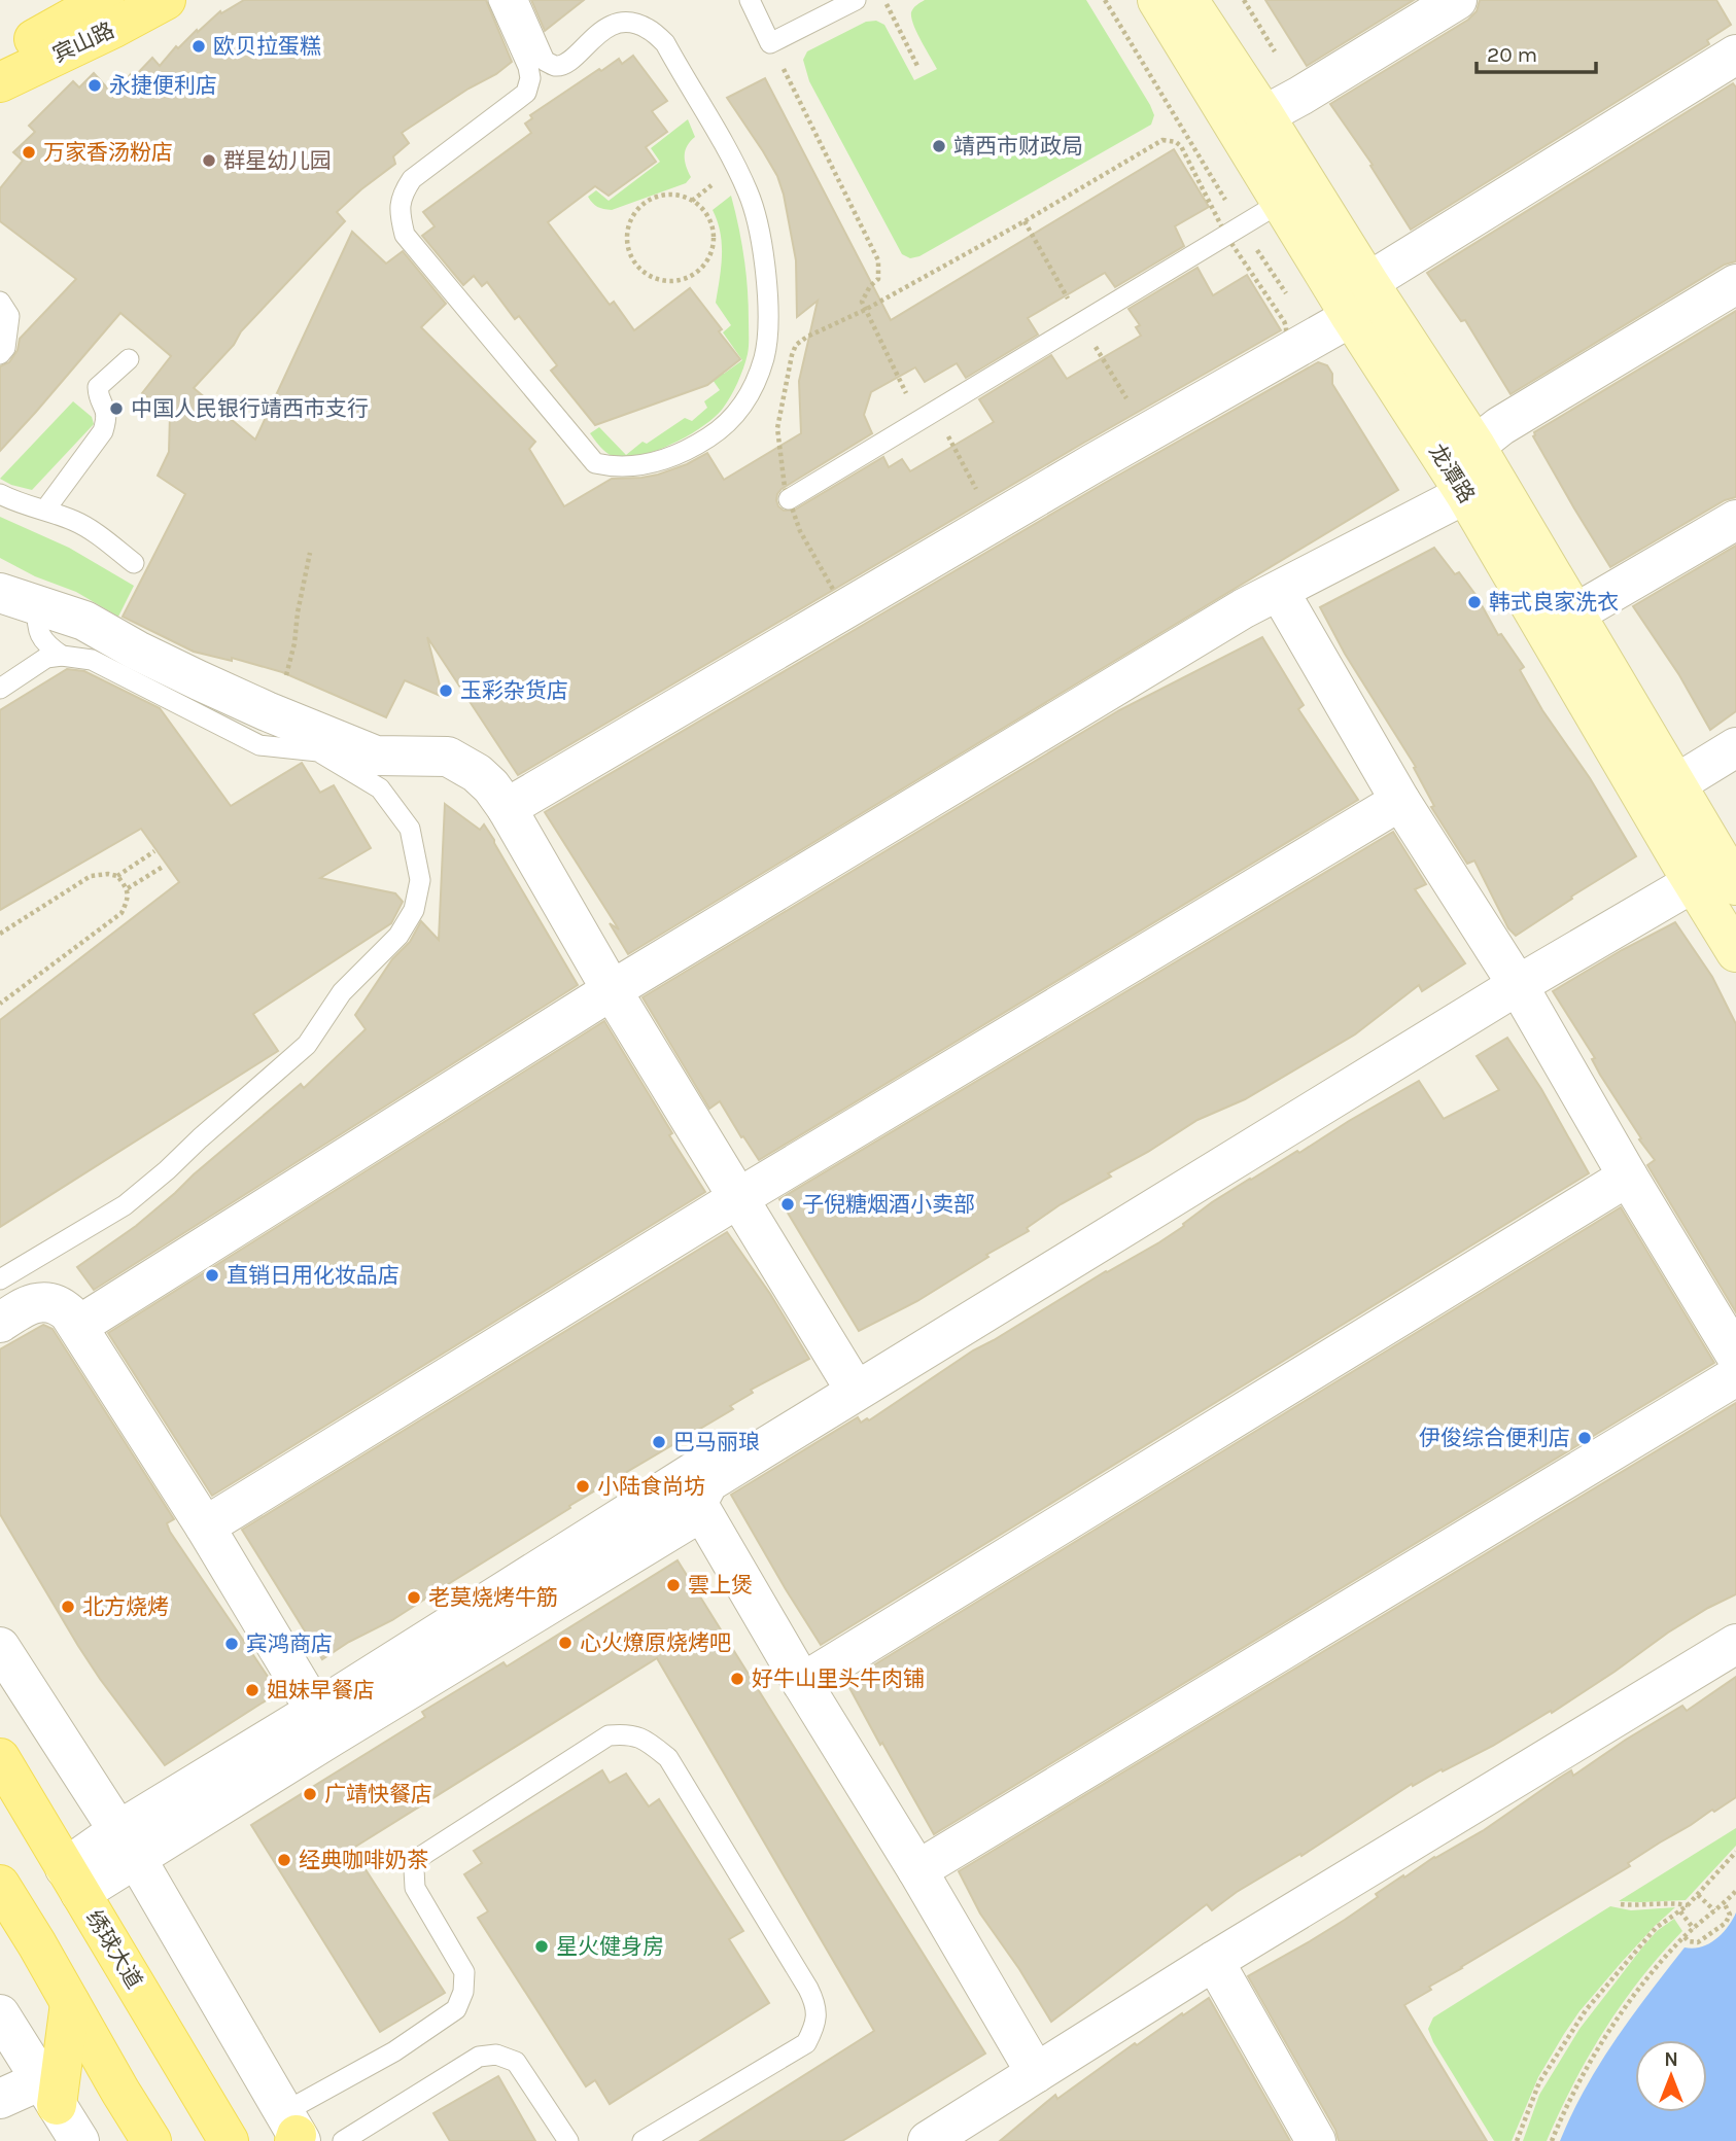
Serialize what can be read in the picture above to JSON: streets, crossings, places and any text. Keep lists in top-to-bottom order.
{
  "streets": {
    "main road": ["宾山路", "龙潭路", "绣球大道"]
  },
  "places": [
    "欧贝拉蛋糕",
    "永捷便利店",
    "靖西市财政局",
    "万家香汤粉店",
    "群星幼儿园",
    "中国人民银行靖西市支行",
    "韩式良家洗衣",
    "玉彩杂货店",
    "子倪糖烟酒小卖部",
    "直销日用化妆品店",
    "伊俊综合便利店",
    "巴马丽琅",
    "小陆食尚坊",
    "雲上煲",
    "老莫烧烤牛筋",
    "北方烧烤",
    "心火燎原烧烤吧",
    "宾鸿商店",
    "好牛山里头牛肉铺",
    "姐妹早餐店",
    "广靖快餐店",
    "经典咖啡奶茶",
    "星火健身房"
  ],
  "scale_bar": "20 m",
  "north": "top"
}
